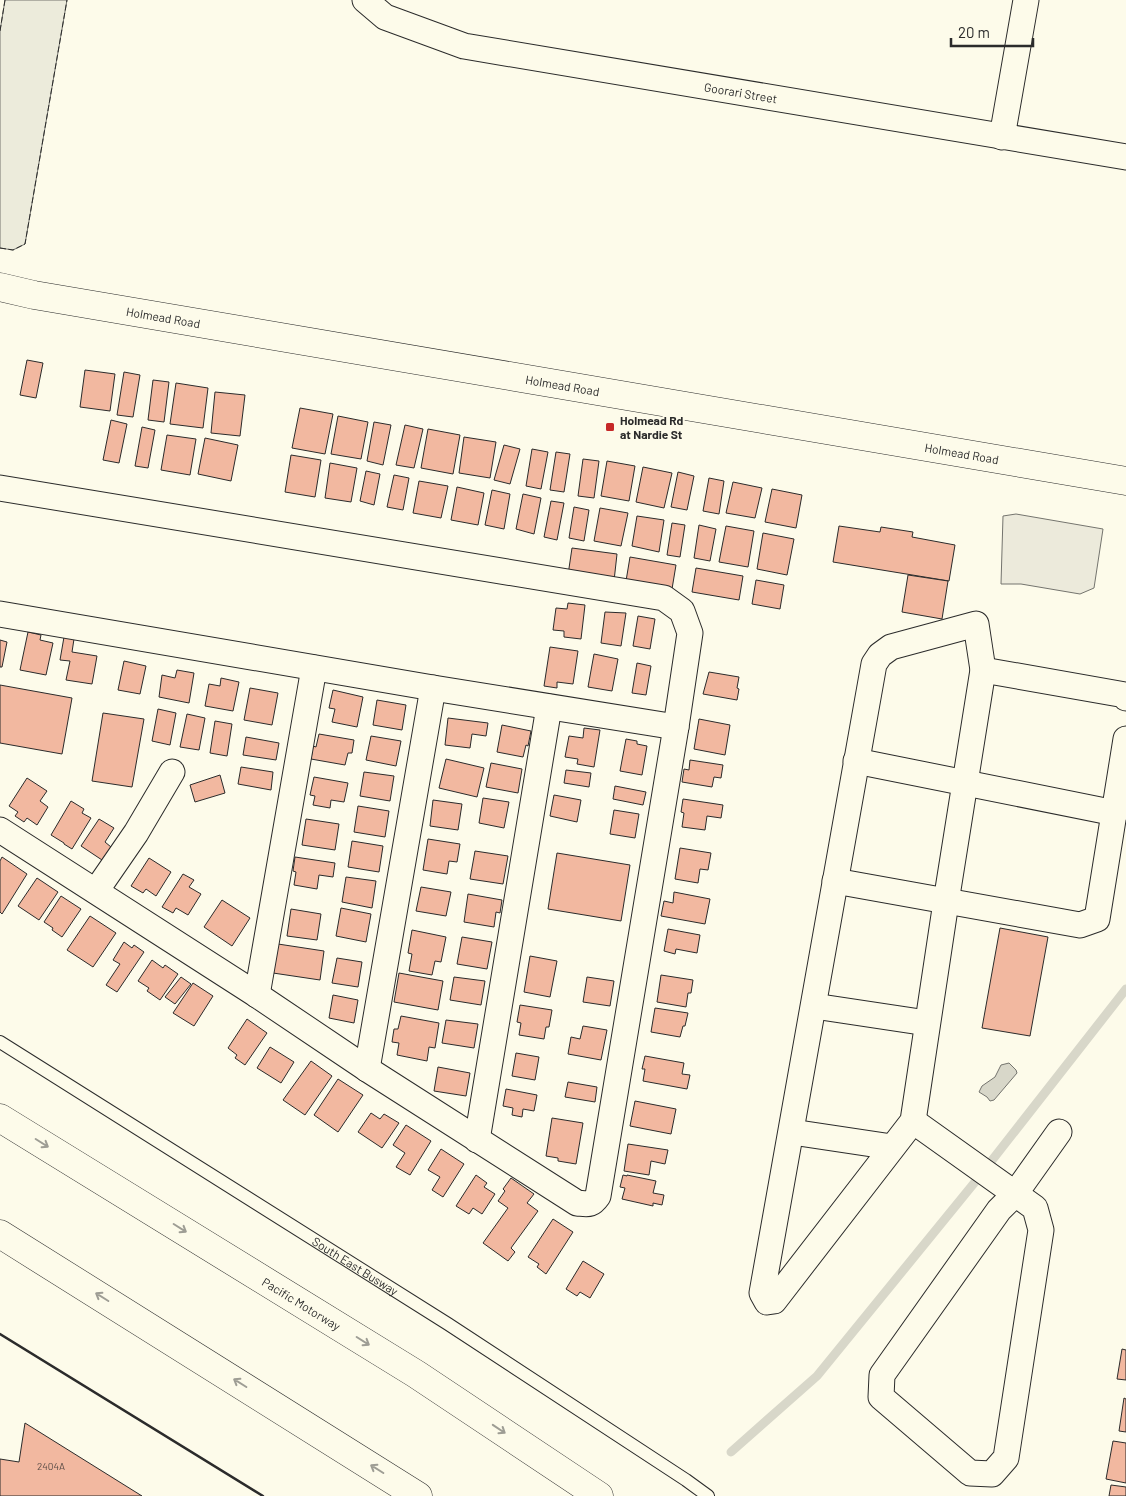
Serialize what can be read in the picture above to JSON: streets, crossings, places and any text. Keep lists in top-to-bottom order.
{
  "streets": {
    "main road": ["Holmead Road", "Pacific Motorway"],
    "street": ["Goorari Street"],
    "lane": ["South East Busway"]
  },
  "places": {
    "transit": ["Holmead Rd at Nardie St"]
  },
  "house_numbers": ["2404A"],
  "scale_bar": "20 m"
}
